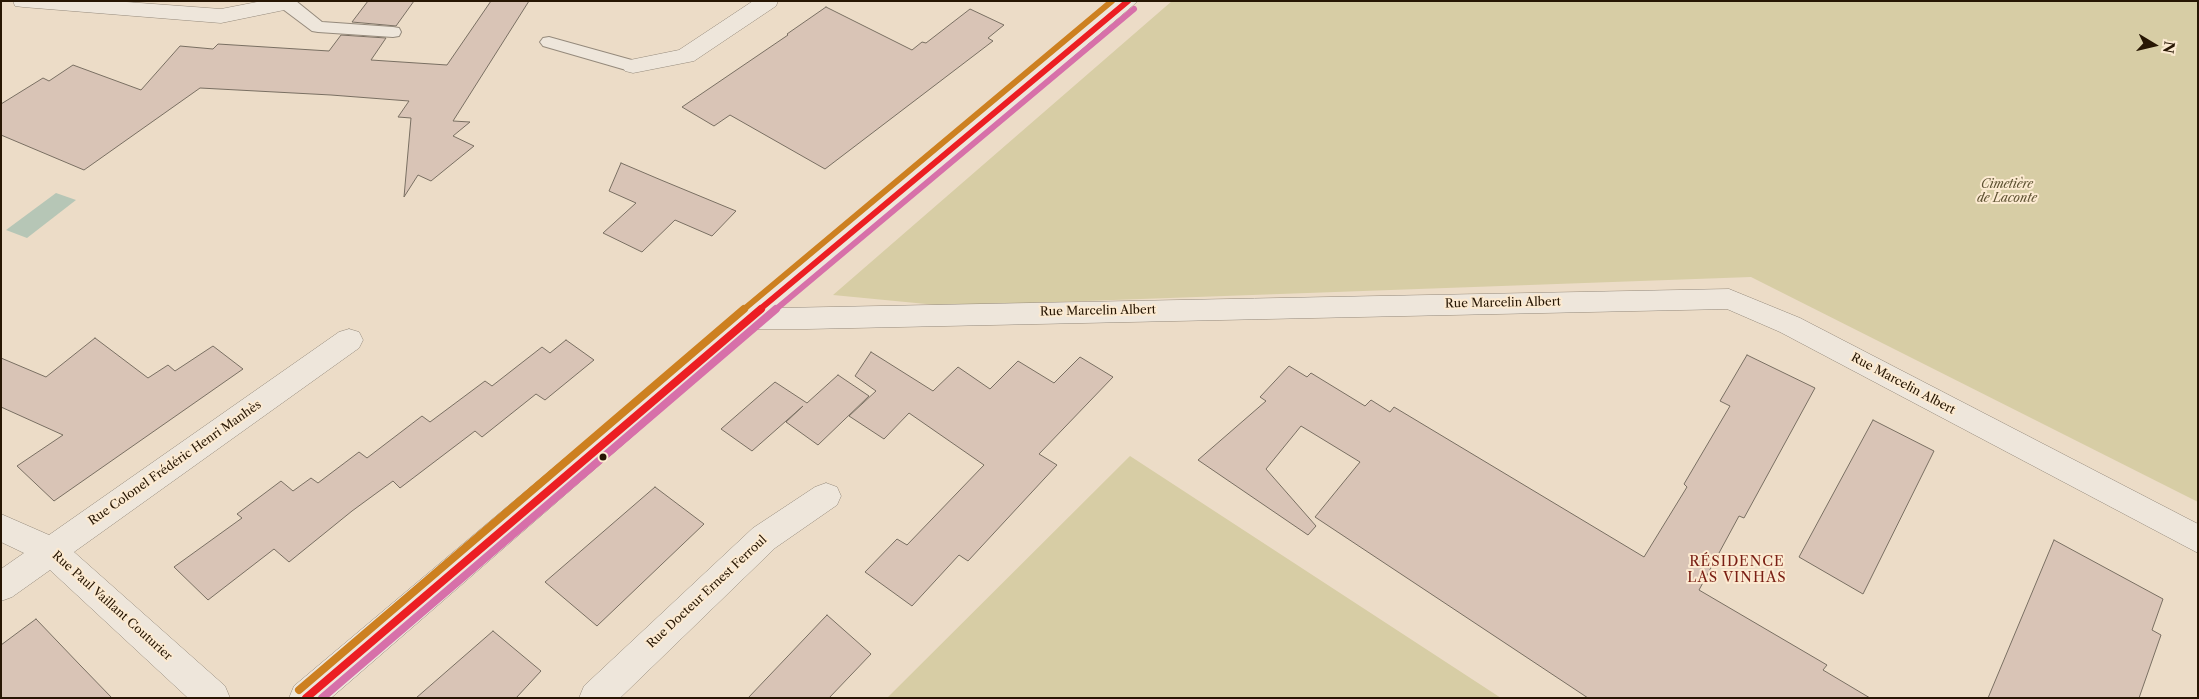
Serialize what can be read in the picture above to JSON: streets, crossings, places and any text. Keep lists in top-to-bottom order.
{
  "streets": {
    "street": [
      "Rue Marcelin Albert",
      "Rue Colonel Frédéric Henri Manhès",
      "Rue Docteur Ernest Ferroul",
      "Rue Paul Vaillant Couturier"
    ]
  },
  "crossings": [
    ["Rue Colonel Frédéric Henri Manhès", "Rue Paul Vaillant Couturier"]
  ],
  "districts": ["RÉSIDENCE LAS VINHAS"],
  "parks": ["Cimetière de Laconte"],
  "north": "right"
}
